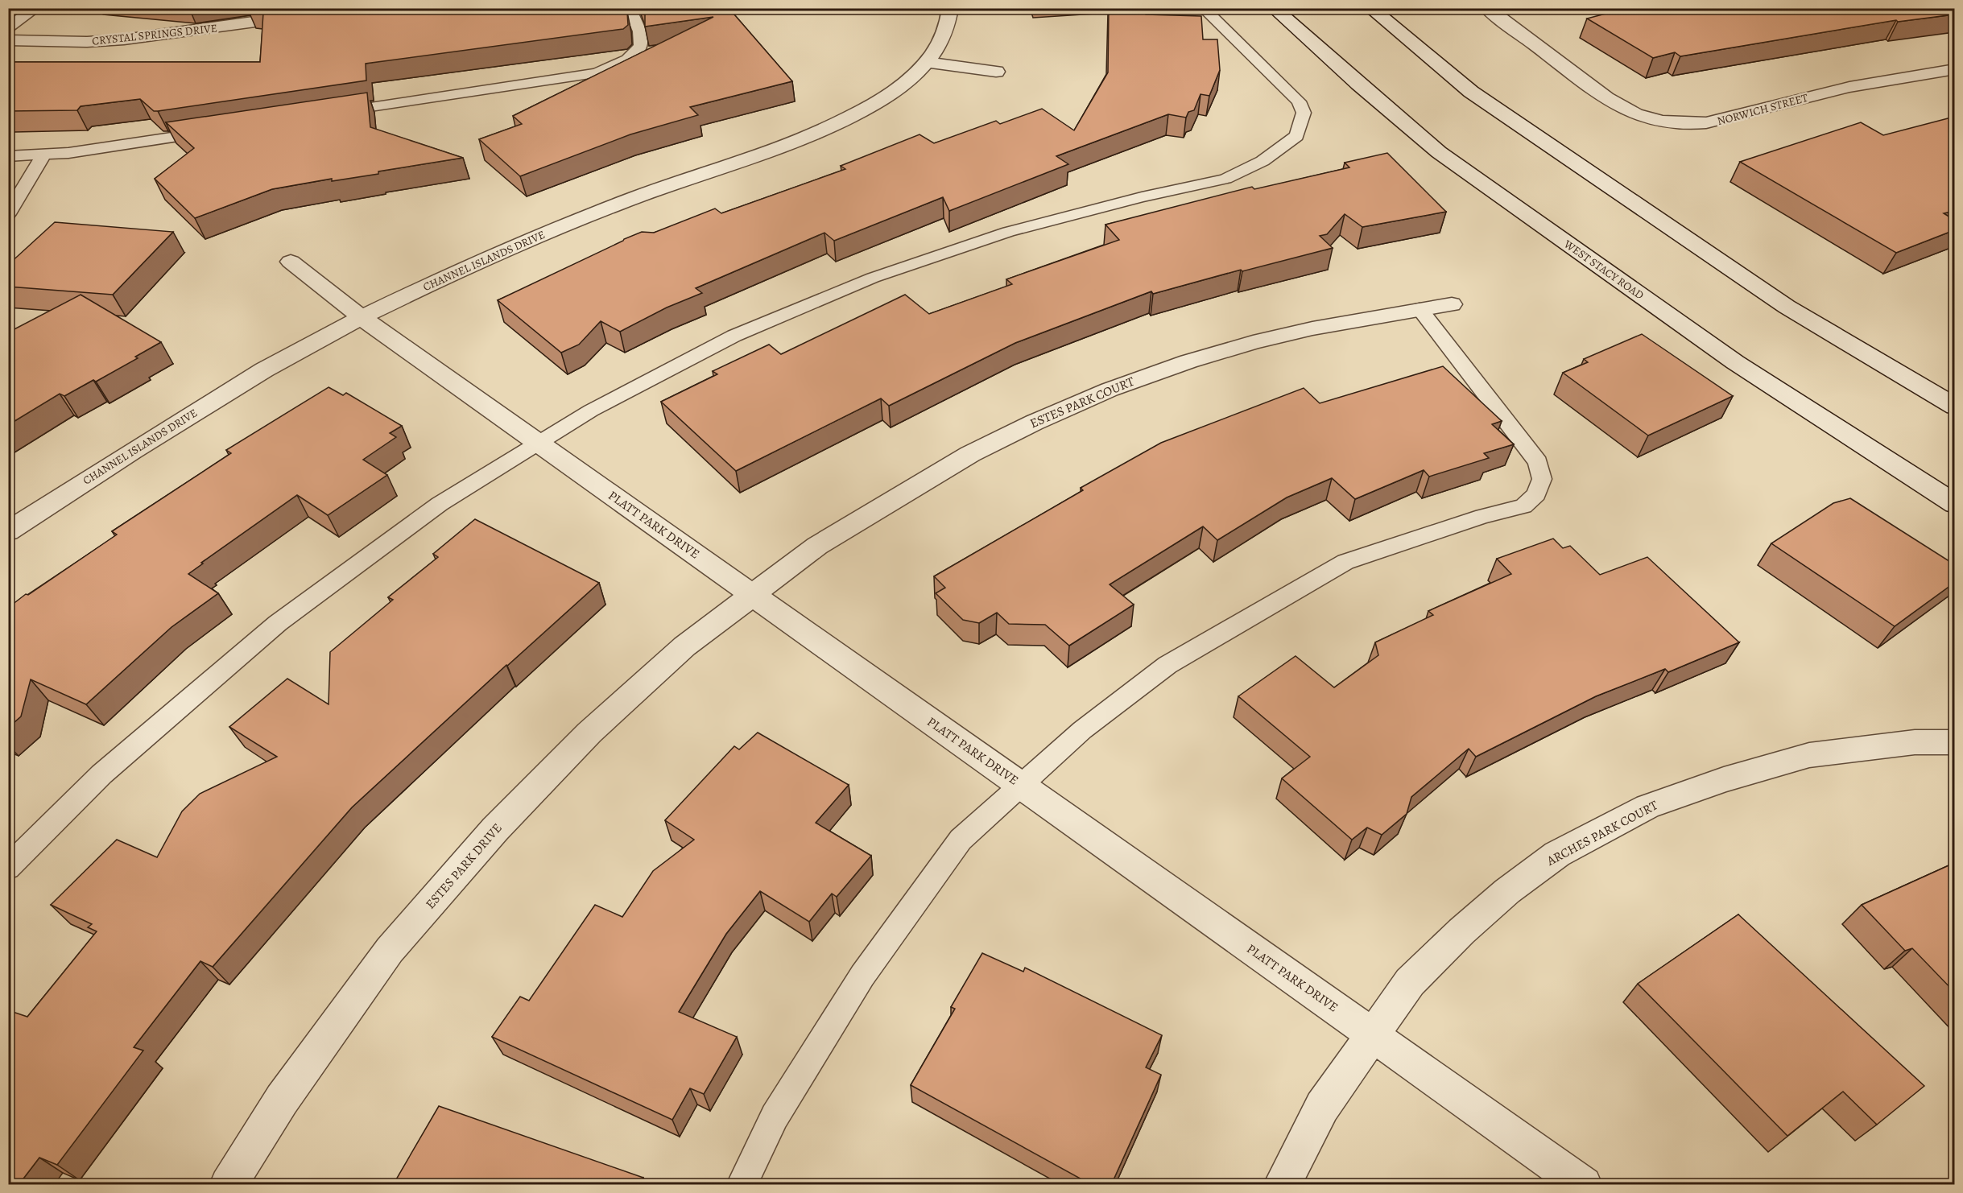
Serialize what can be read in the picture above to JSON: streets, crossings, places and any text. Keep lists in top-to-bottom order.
{
  "streets": {
    "street": [
      "CRYSTAL SPRINGS DRIVE",
      "NORWICH STREET",
      "CHANNEL ISLANDS DRIVE",
      "WEST STACY ROAD",
      "ESTES PARK COURT",
      "PLATT PARK DRIVE",
      "ARCHES PARK COURT",
      "ESTES PARK DRIVE"
    ]
  },
  "crossings": [
    ["CHANNEL ISLANDS DRIVE", "PLATT PARK DRIVE"],
    ["ESTES PARK COURT", "PLATT PARK DRIVE"],
    ["ESTES PARK COURT", "ESTES PARK DRIVE"],
    ["PLATT PARK DRIVE", "ARCHES PARK COURT"],
    ["PLATT PARK DRIVE", "ESTES PARK DRIVE"]
  ]
}
